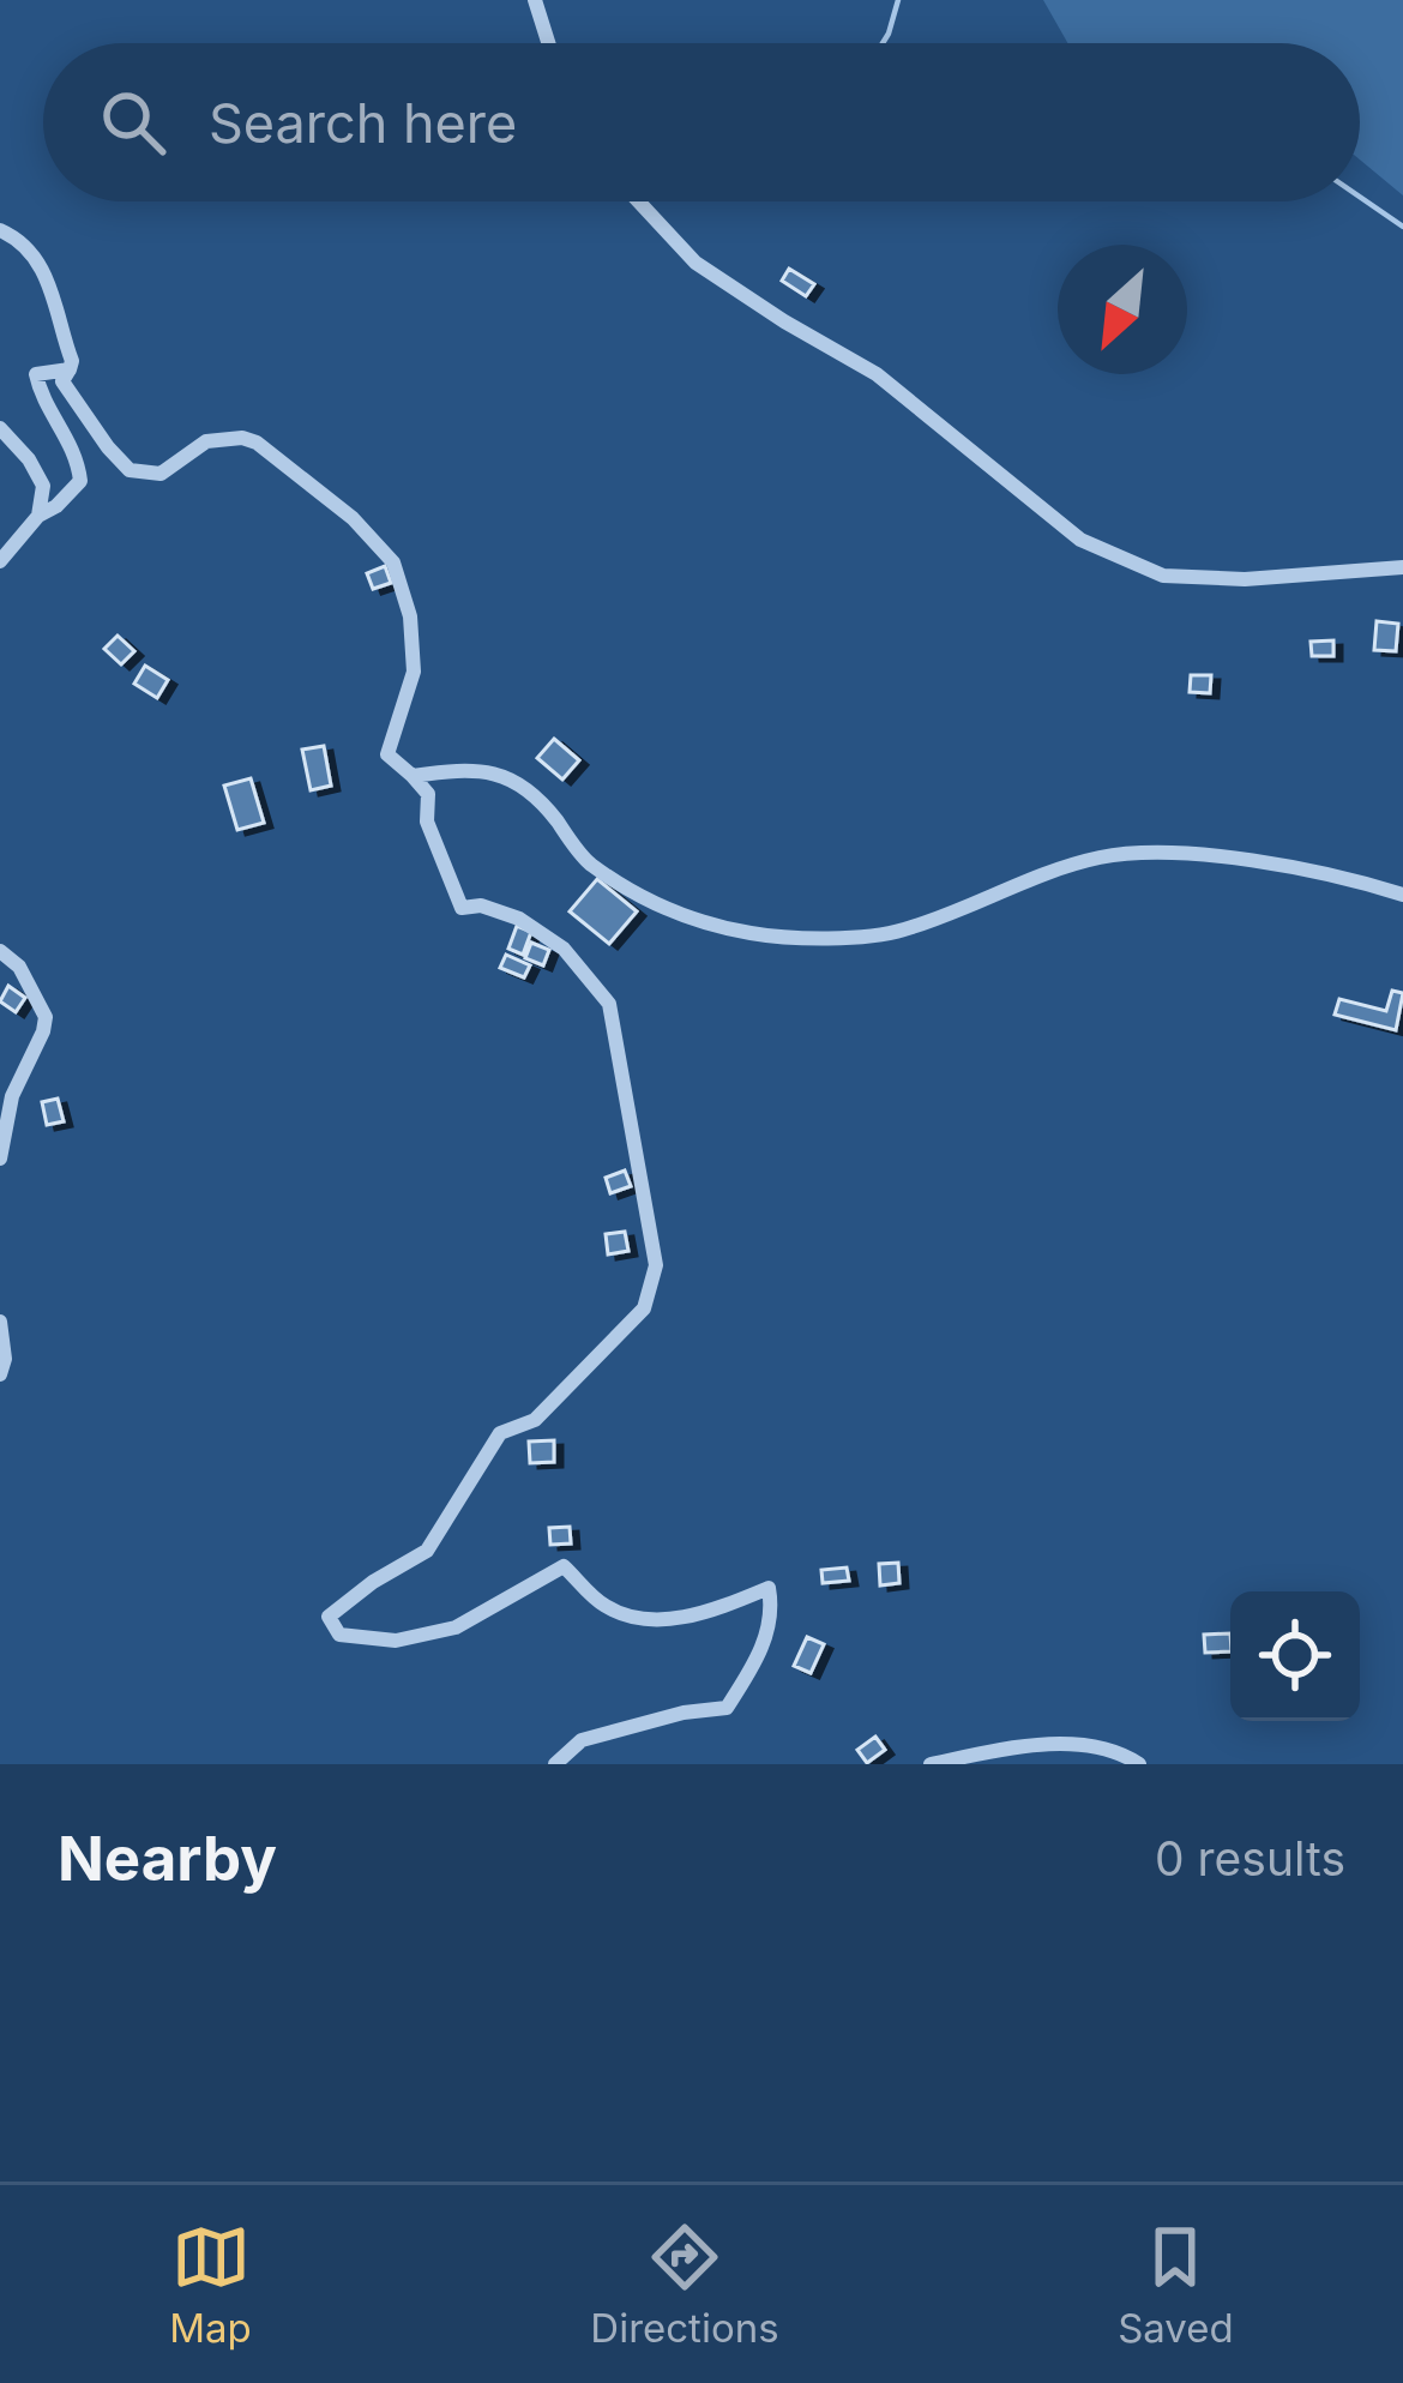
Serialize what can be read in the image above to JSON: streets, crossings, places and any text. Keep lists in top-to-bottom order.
{
  "north": "bottom left",
  "page": {
    "search": "Search here",
    "heading": ["Nearby", "0 results"],
    "nav": ["Map", "Directions", "Saved"]
  }
}
